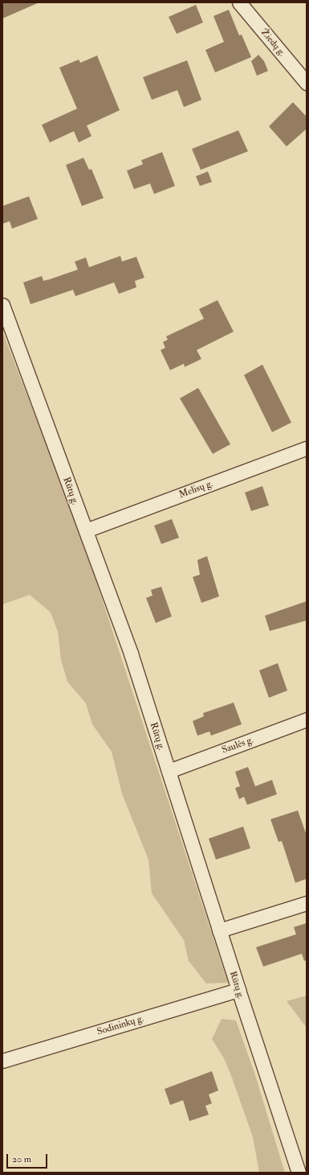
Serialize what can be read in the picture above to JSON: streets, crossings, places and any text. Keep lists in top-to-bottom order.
{
  "streets": {
    "street": [
      "Žiedų g.",
      "Melisų g.",
      "Rūtų g.",
      "Saulės g.",
      "Sodininkų g."
    ]
  },
  "crossings": [
    ["Melisų g.", "Rūtų g."],
    ["Rūtų g.", "Saulės g."],
    ["Rūtų g.", "Sodininkų g."]
  ],
  "scale_bar": "20 m"
}
